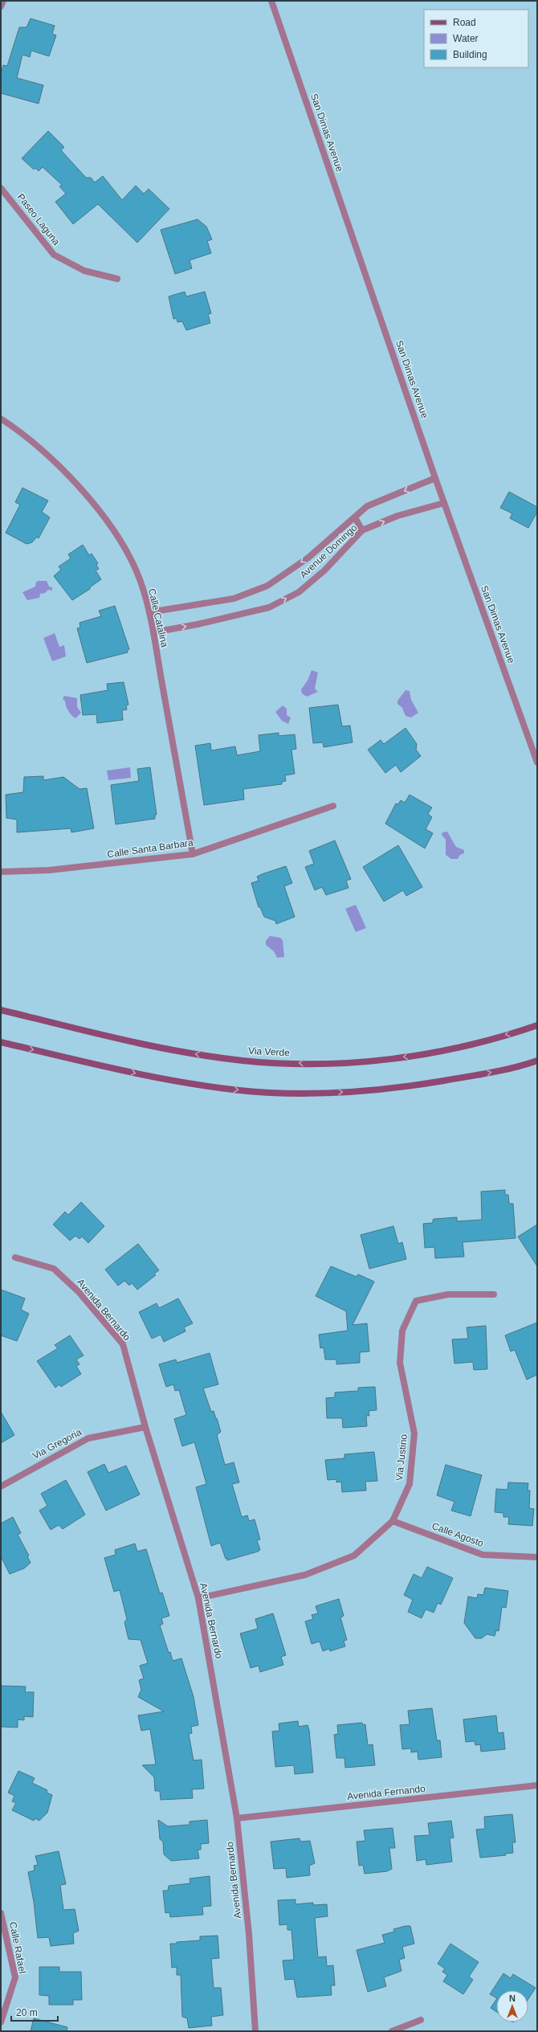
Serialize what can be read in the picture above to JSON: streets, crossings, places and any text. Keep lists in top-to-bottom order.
{
  "streets": {
    "main road": ["Via Verde"],
    "street": [
      "San Dimas Avenue",
      "Paseo Laguna",
      "Avenue Domingo",
      "Calle Catalina",
      "Calle Santa Barbara",
      "Avenida Bernardo",
      "Via Gregoria",
      "Via Justino",
      "Calle Agosto",
      "Avenida Fernando",
      "Calle Rafael"
    ]
  },
  "crossings": [
    ["San Dimas Avenue", "Avenue Domingo"],
    ["Avenue Domingo", "Calle Catalina"],
    ["Calle Catalina", "Calle Santa Barbara"],
    ["Avenida Bernardo", "Via Gregoria"],
    ["Avenida Bernardo", "Via Justino"],
    ["Avenida Bernardo", "Avenida Fernando"],
    ["Via Justino", "Calle Agosto"]
  ],
  "legend": ["Road", "Water", "Building"],
  "scale_bar": "20 m",
  "north": "top"
}
